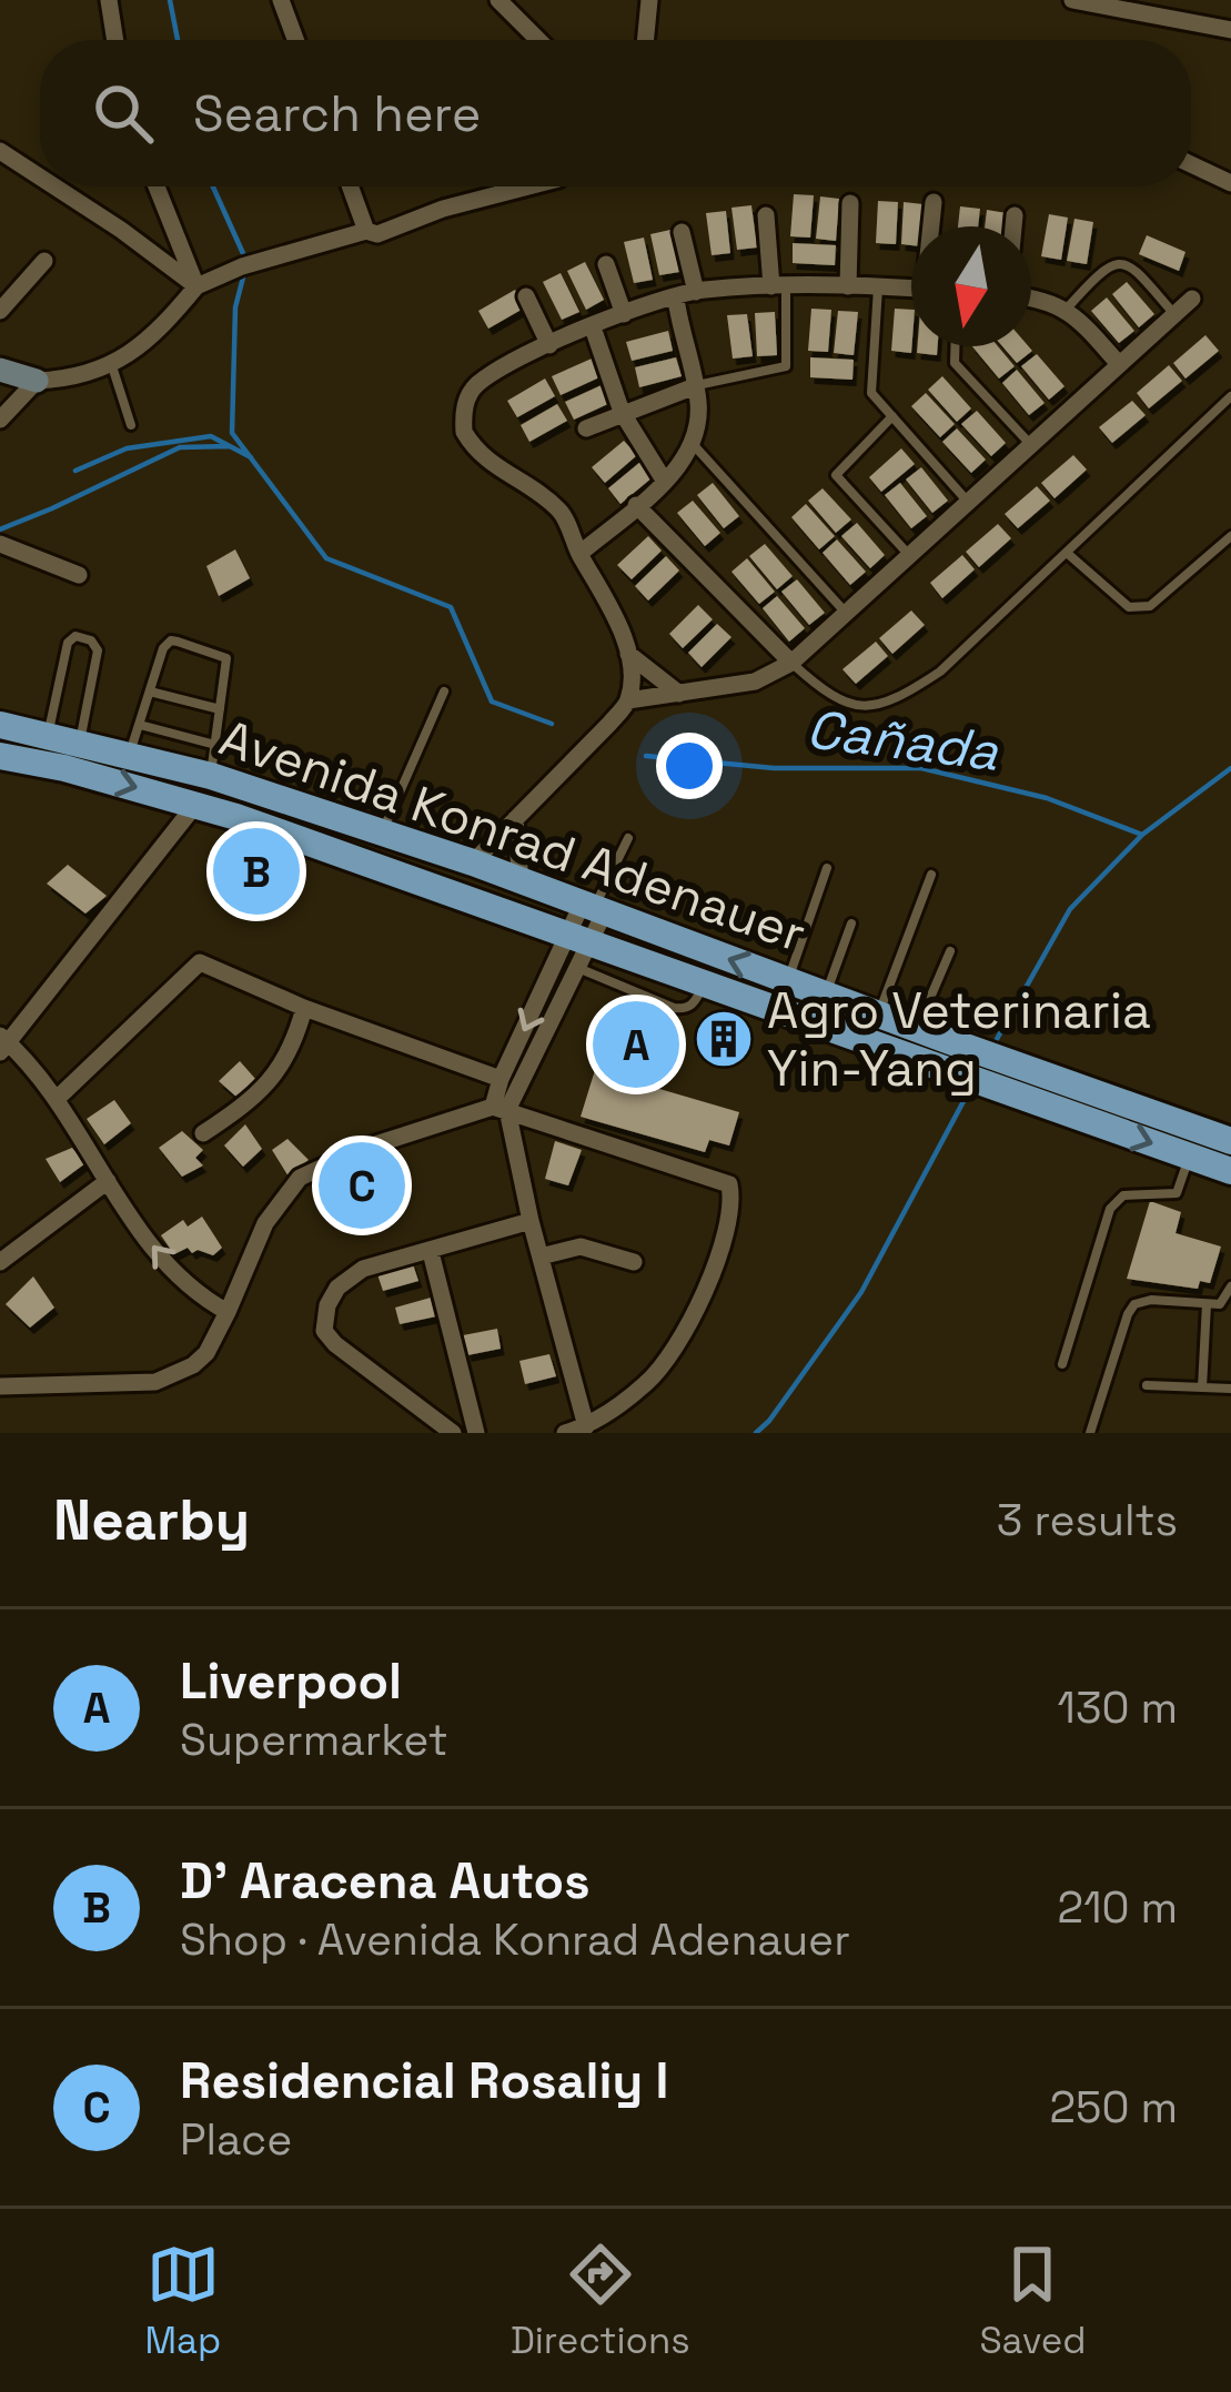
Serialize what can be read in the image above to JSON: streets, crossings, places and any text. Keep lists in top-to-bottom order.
{
  "streets": {
    "main road": ["Avenida Konrad Adenauer"]
  },
  "water": ["Cañada"],
  "places": {
    "building": ["Agro Veterinaria Yin-Yang"]
  },
  "north": "bottom",
  "page": {
    "search": "Search here",
    "pins": ["B", "A", "C"],
    "heading": ["Nearby", "3 results"],
    "list": [
      {
        "mark": "A",
        "name": "Liverpool",
        "note": "Supermarket",
        "value": "130 m"
      },
      {
        "mark": "B",
        "name": "D' Aracena Autos",
        "note": "Shop · Avenida Konrad Adenauer",
        "value": "210 m"
      },
      {
        "mark": "C",
        "name": "Residencial Rosaliy I",
        "note": "Place",
        "value": "250 m"
      }
    ],
    "nav": ["Map", "Directions", "Saved"]
  }
}
